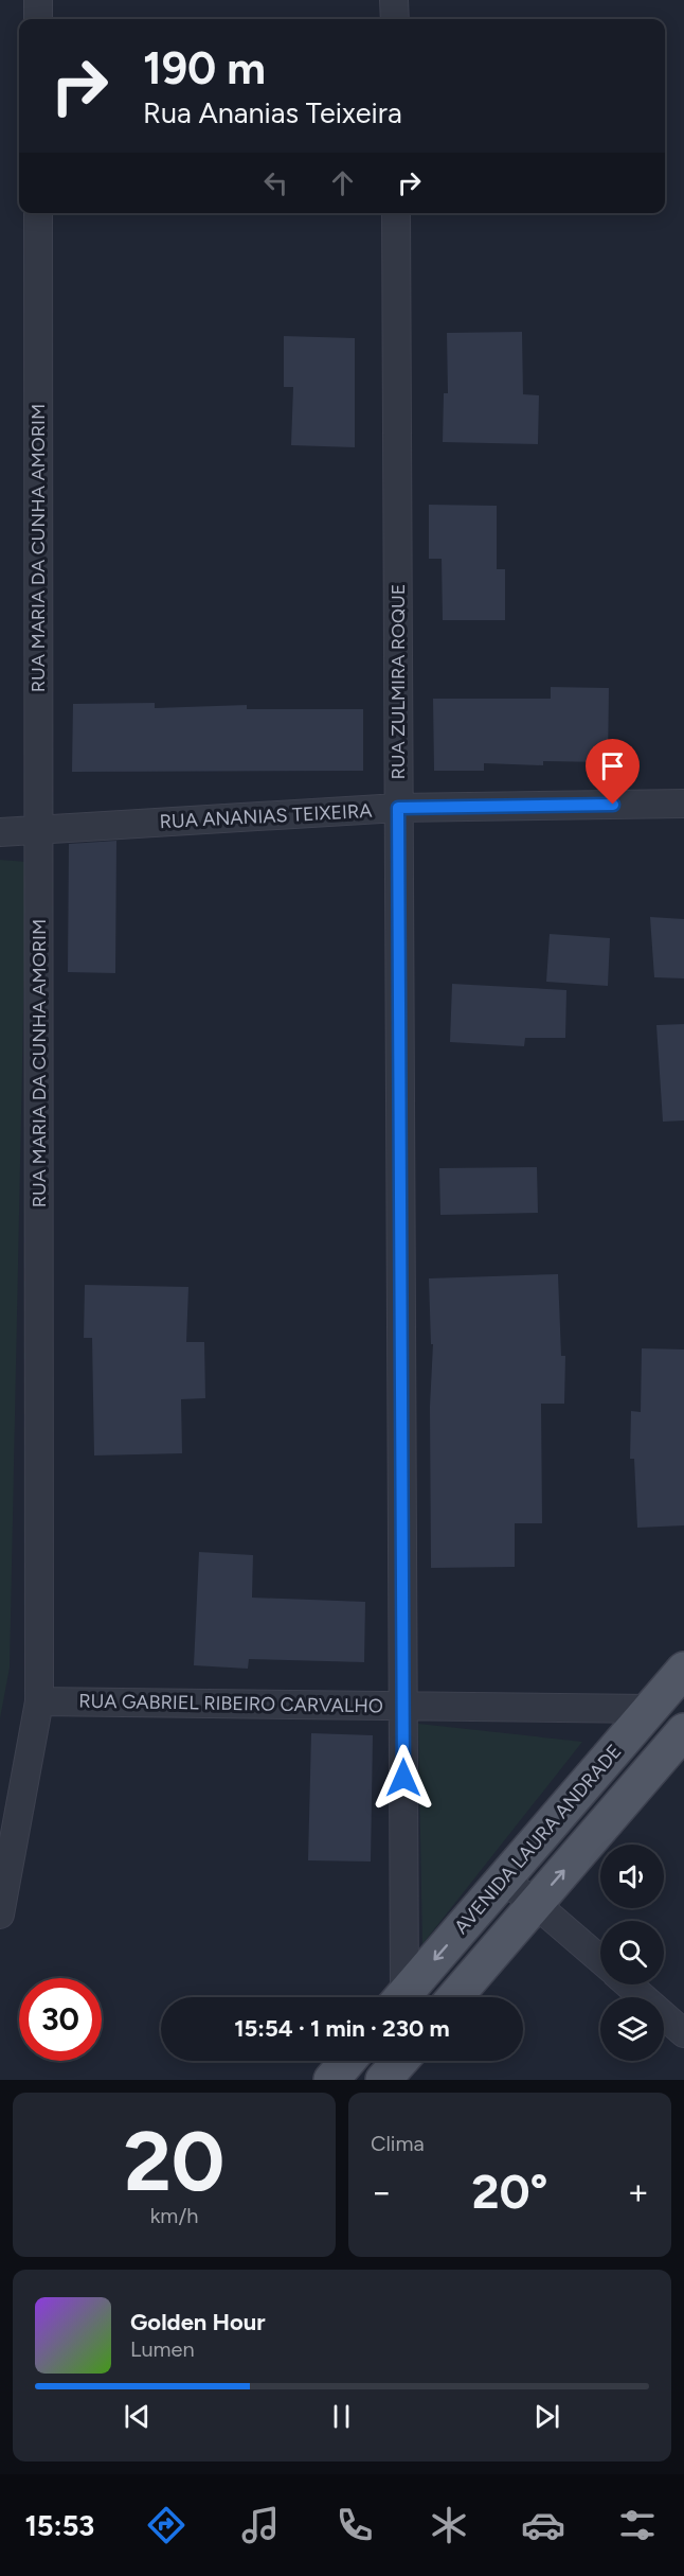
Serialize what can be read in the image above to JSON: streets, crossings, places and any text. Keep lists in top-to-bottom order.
{
  "streets": {
    "main road": ["AVENIDA LAURA ANDRADE"],
    "street": [
      "RUA MARIA DA CUNHA AMORIM",
      "RUA ZULMIRA ROQUE",
      "RUA ANANIAS TEIXEIRA",
      "RUA GABRIEL RIBEIRO CARVALHO"
    ]
  },
  "crossings": [
    ["RUA MARIA DA CUNHA AMORIM", "RUA ANANIAS TEIXEIRA"],
    ["RUA MARIA DA CUNHA AMORIM", "RUA GABRIEL RIBEIRO CARVALHO"],
    ["RUA ZULMIRA ROQUE", "RUA ANANIAS TEIXEIRA"],
    ["RUA ZULMIRA ROQUE", "RUA GABRIEL RIBEIRO CARVALHO"],
    ["RUA GABRIEL RIBEIRO CARVALHO", "AVENIDA LAURA ANDRADE"]
  ],
  "page": {
    "turn": ["190 m", "Rua Ananias Teixeira"],
    "limit": "30",
    "trip": "15:54 · 1 min · 230 m",
    "tile": [
      ["20", "km/h"],
      "Clima"
    ],
    "heat": ["−", "20°", "+"],
    "song": ["Golden Hour", "Lumen"],
    "tabs": "15:53"
  }
}
